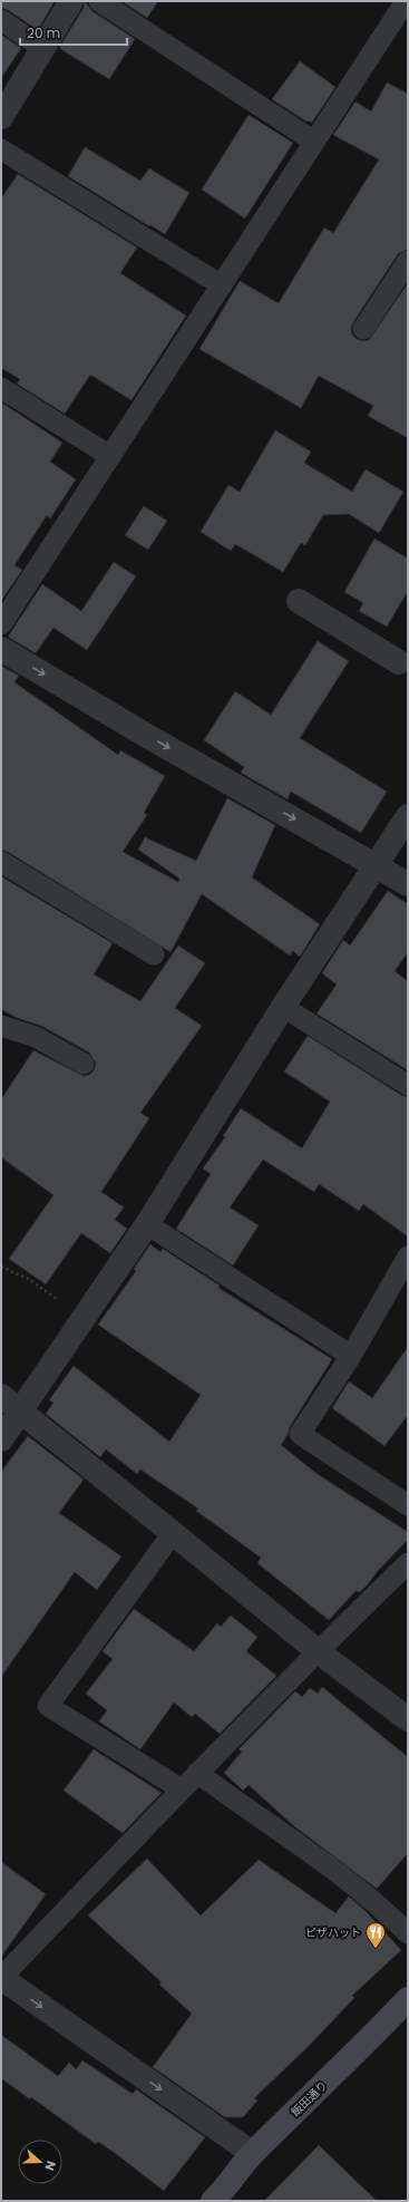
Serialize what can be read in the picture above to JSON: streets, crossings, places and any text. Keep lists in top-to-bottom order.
{
  "streets": {
    "main road": ["飯田通り"]
  },
  "places": {
    "restaurant": ["ピザハット"]
  },
  "scale_bar": "20 m",
  "north": "right"
}
